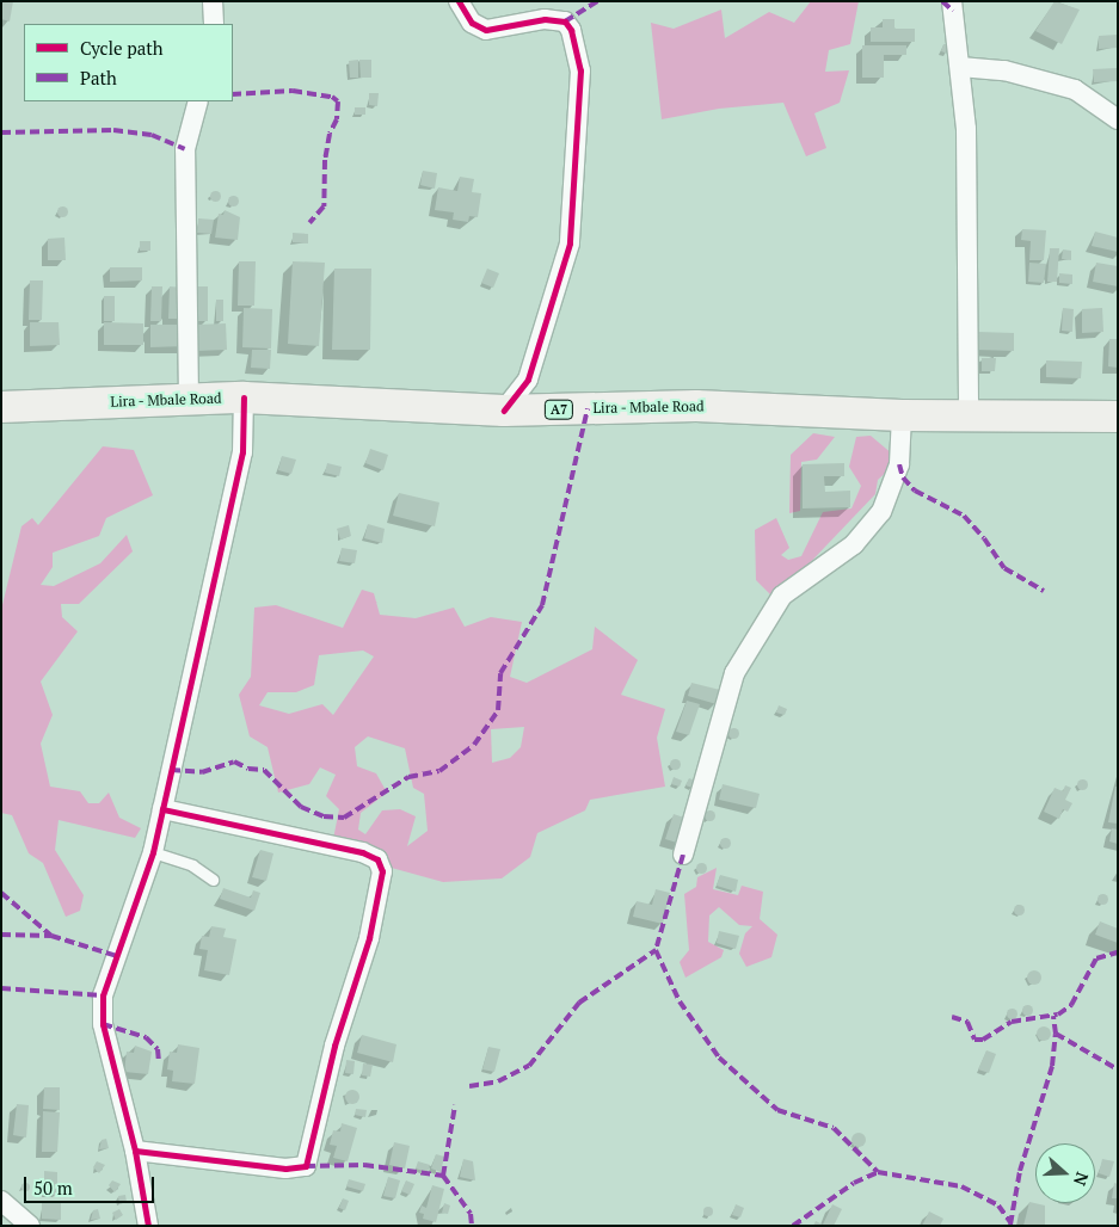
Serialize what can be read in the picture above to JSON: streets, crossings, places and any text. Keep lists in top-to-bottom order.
{
  "streets": {
    "main road": ["Lira - Mbale Road", "A7"]
  },
  "legend": ["Cycle path", "Path"],
  "scale_bar": "50 m",
  "north": "right"
}
